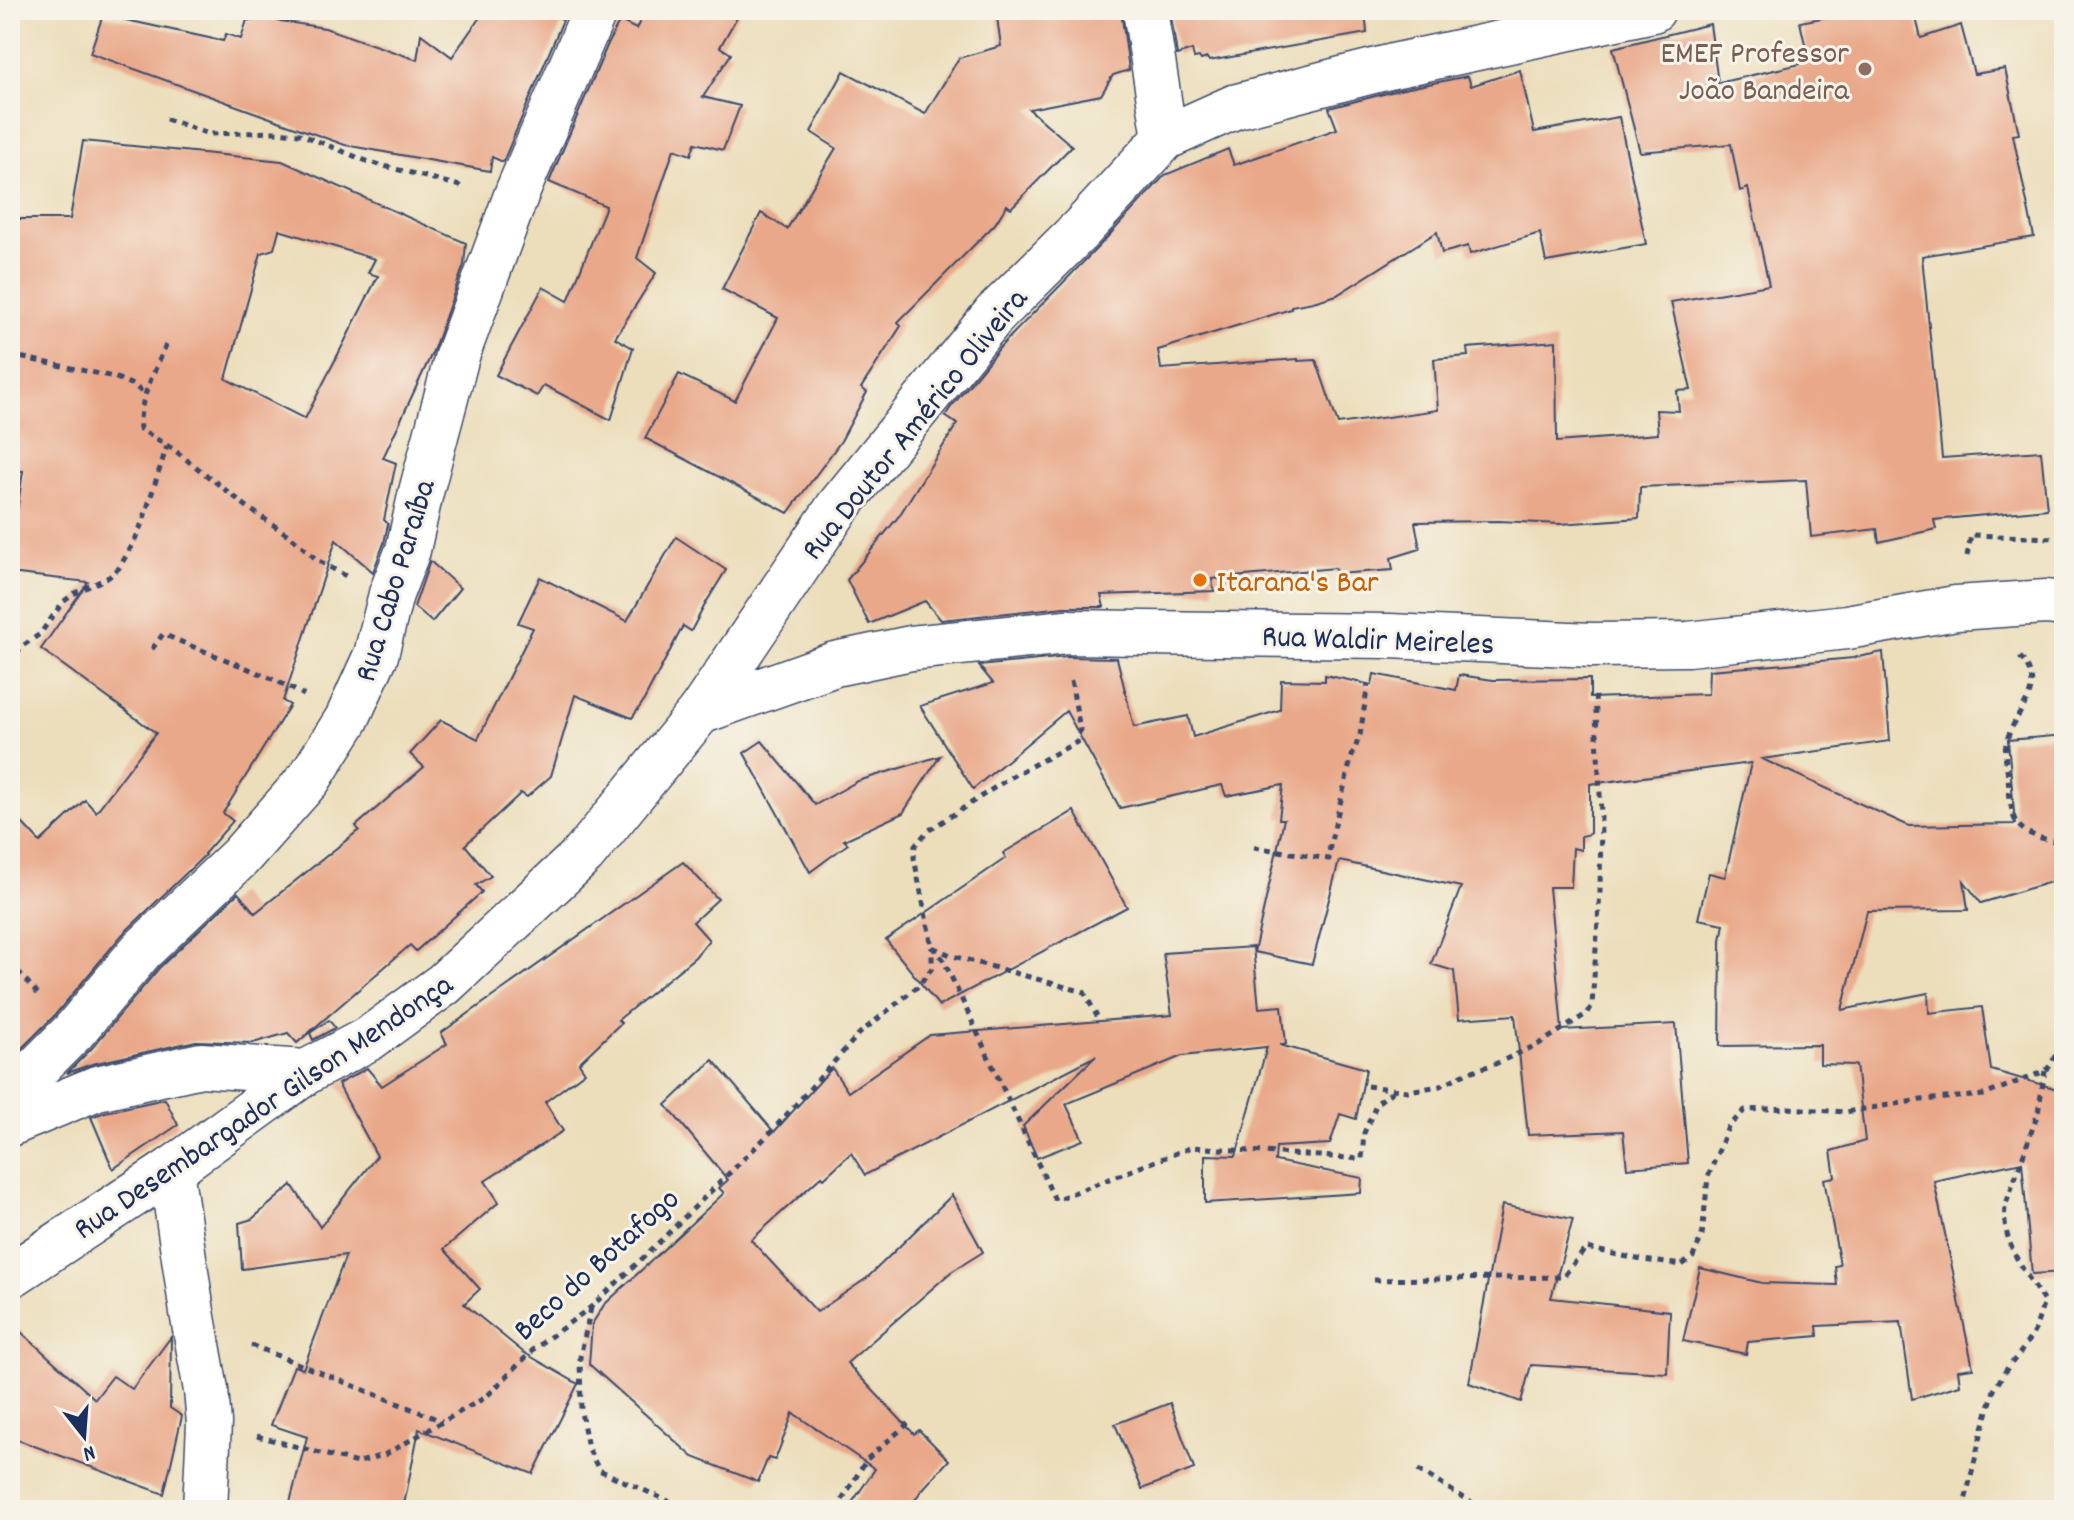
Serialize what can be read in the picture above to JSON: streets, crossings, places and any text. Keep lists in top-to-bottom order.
{
  "streets": {
    "street": [
      "Rua Doutor Américo Oliveira",
      "Rua Cabo Paraíba",
      "Rua Waldir Meireles",
      "Rua Desembargador Gilson Mendonça"
    ],
    "path": ["Beco do Botafogo"]
  },
  "crossings": [
    ["Rua Doutor Américo Oliveira", "Rua Waldir Meireles"],
    ["Rua Doutor Américo Oliveira", "Rua Desembargador Gilson Mendonça"],
    ["Rua Waldir Meireles", "Rua Desembargador Gilson Mendonça"]
  ],
  "places": ["EMEF Professor João Bandeira", "Itarana's Bar"],
  "north": "bottom"
}
